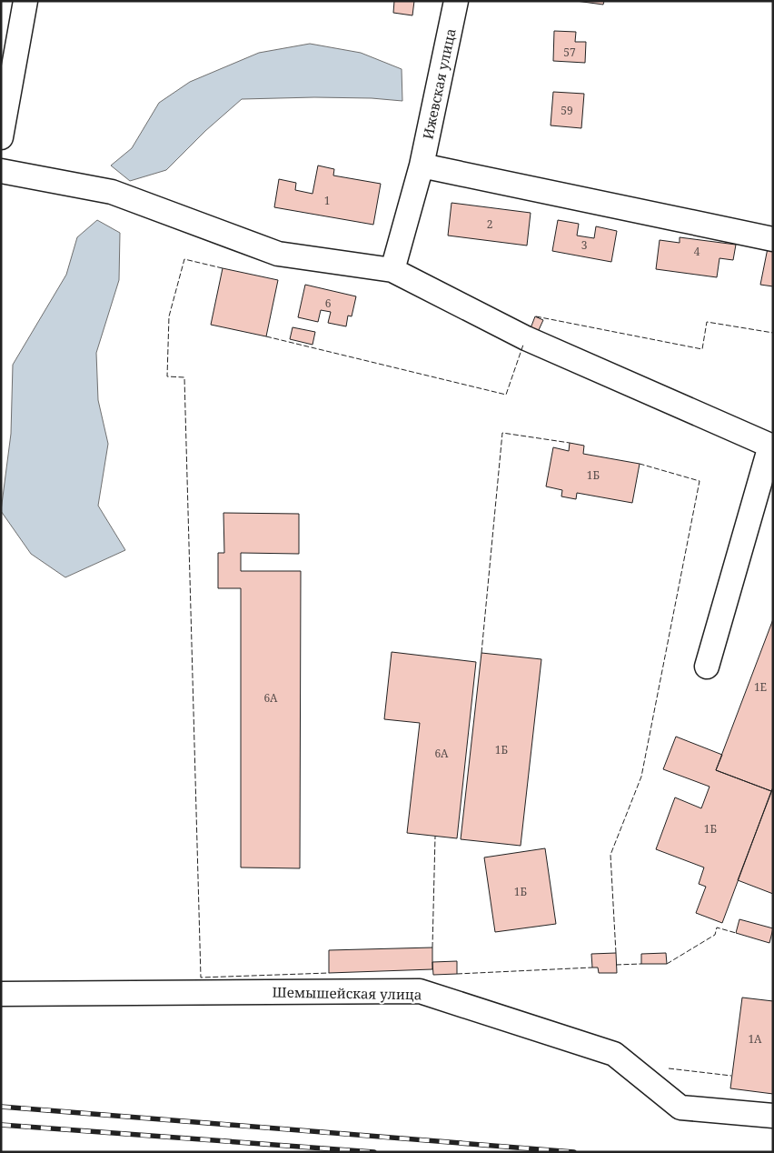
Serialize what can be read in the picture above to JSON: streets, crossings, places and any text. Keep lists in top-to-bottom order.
{
  "streets": {
    "street": ["Ижевская улица", "Шемышейская улица"]
  },
  "house_numbers": [
    "57",
    "59",
    "1",
    "2",
    "3",
    "4",
    "6",
    "1Б",
    "1Е",
    "6А",
    "1Б",
    "6А",
    "1Б",
    "1Б",
    "1А"
  ]
}
